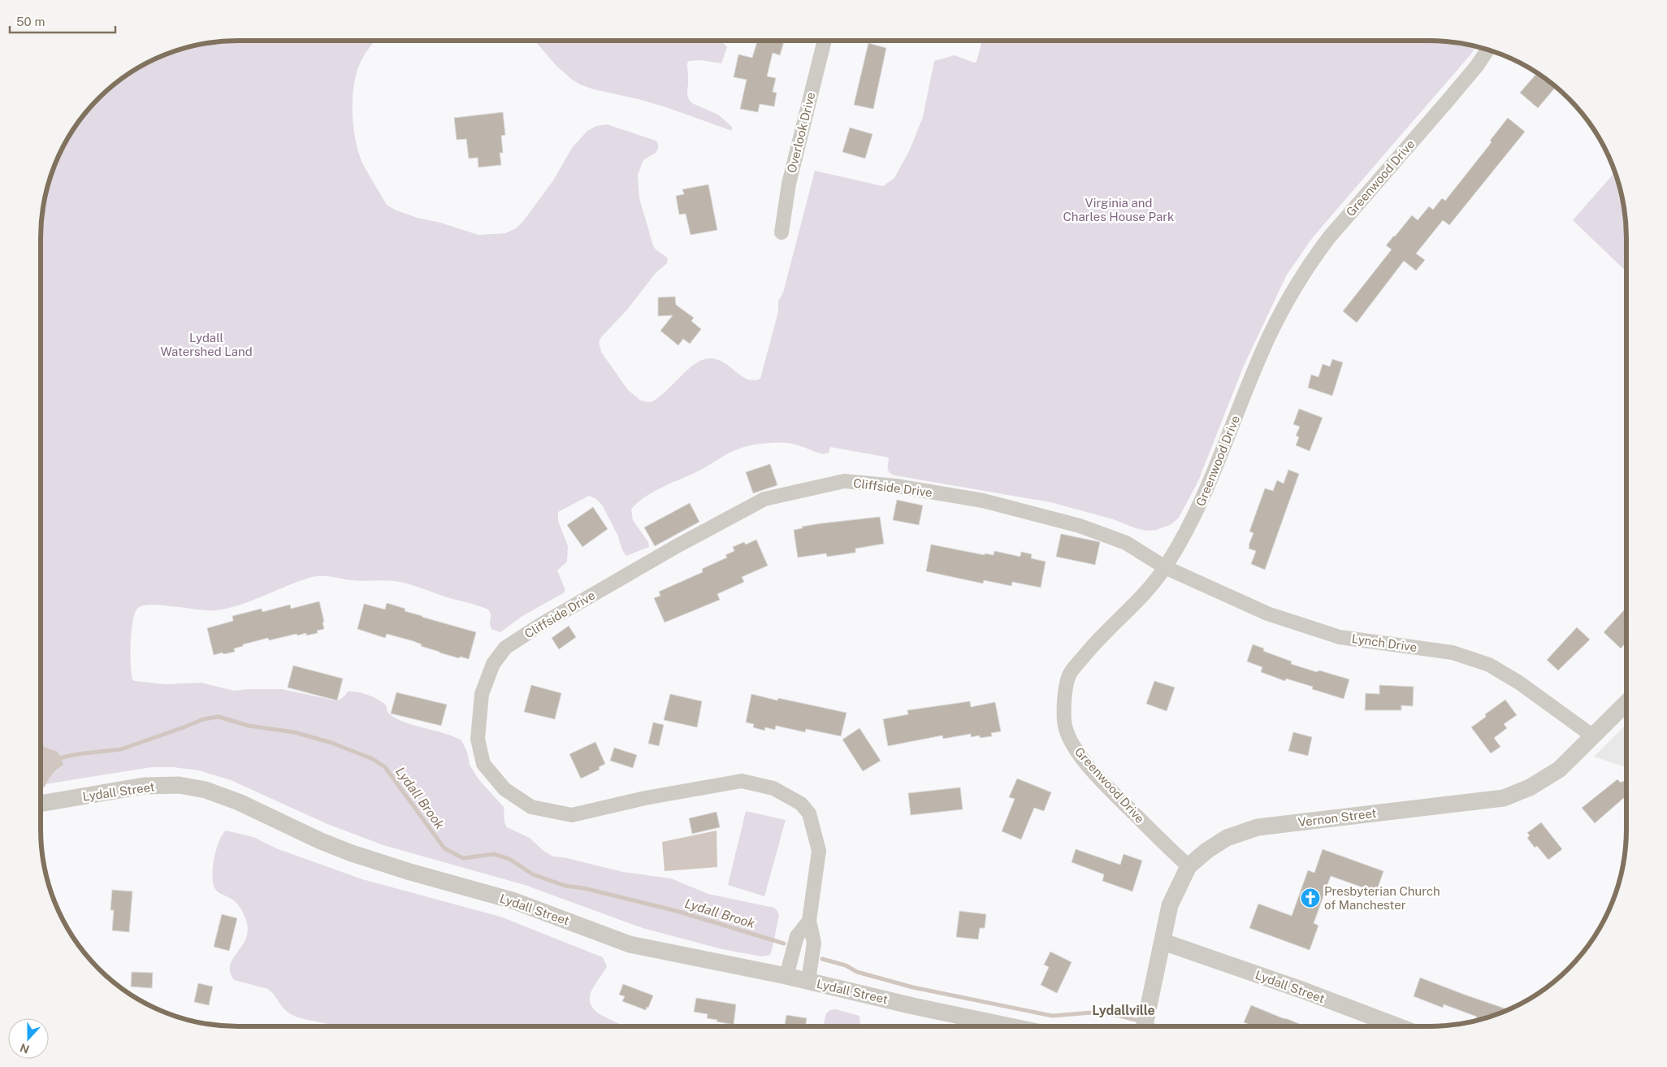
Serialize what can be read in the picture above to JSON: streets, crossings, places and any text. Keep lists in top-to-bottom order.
{
  "streets": {
    "street": [
      "Overlook Drive",
      "Greenwood Drive",
      "Cliffside Drive",
      "Lynch Drive",
      "Lydall Street",
      "Vernon Street"
    ]
  },
  "crossings": [
    ["Greenwood Drive", "Cliffside Drive"],
    ["Greenwood Drive", "Lynch Drive"],
    ["Greenwood Drive", "Vernon Street"],
    ["Cliffside Drive", "Lynch Drive"],
    ["Cliffside Drive", "Lydall Street"],
    ["Lynch Drive", "Vernon Street"],
    ["Lydall Street", "Vernon Street"]
  ],
  "districts": ["Lydallville"],
  "water": ["Lydall Brook"],
  "parks": ["Virginia and Charles House Park", "Lydall Watershed Land"],
  "places": {
    "church": ["Presbyterian Church of Manchester"]
  },
  "scale_bar": "50 m",
  "north": "bottom"
}
